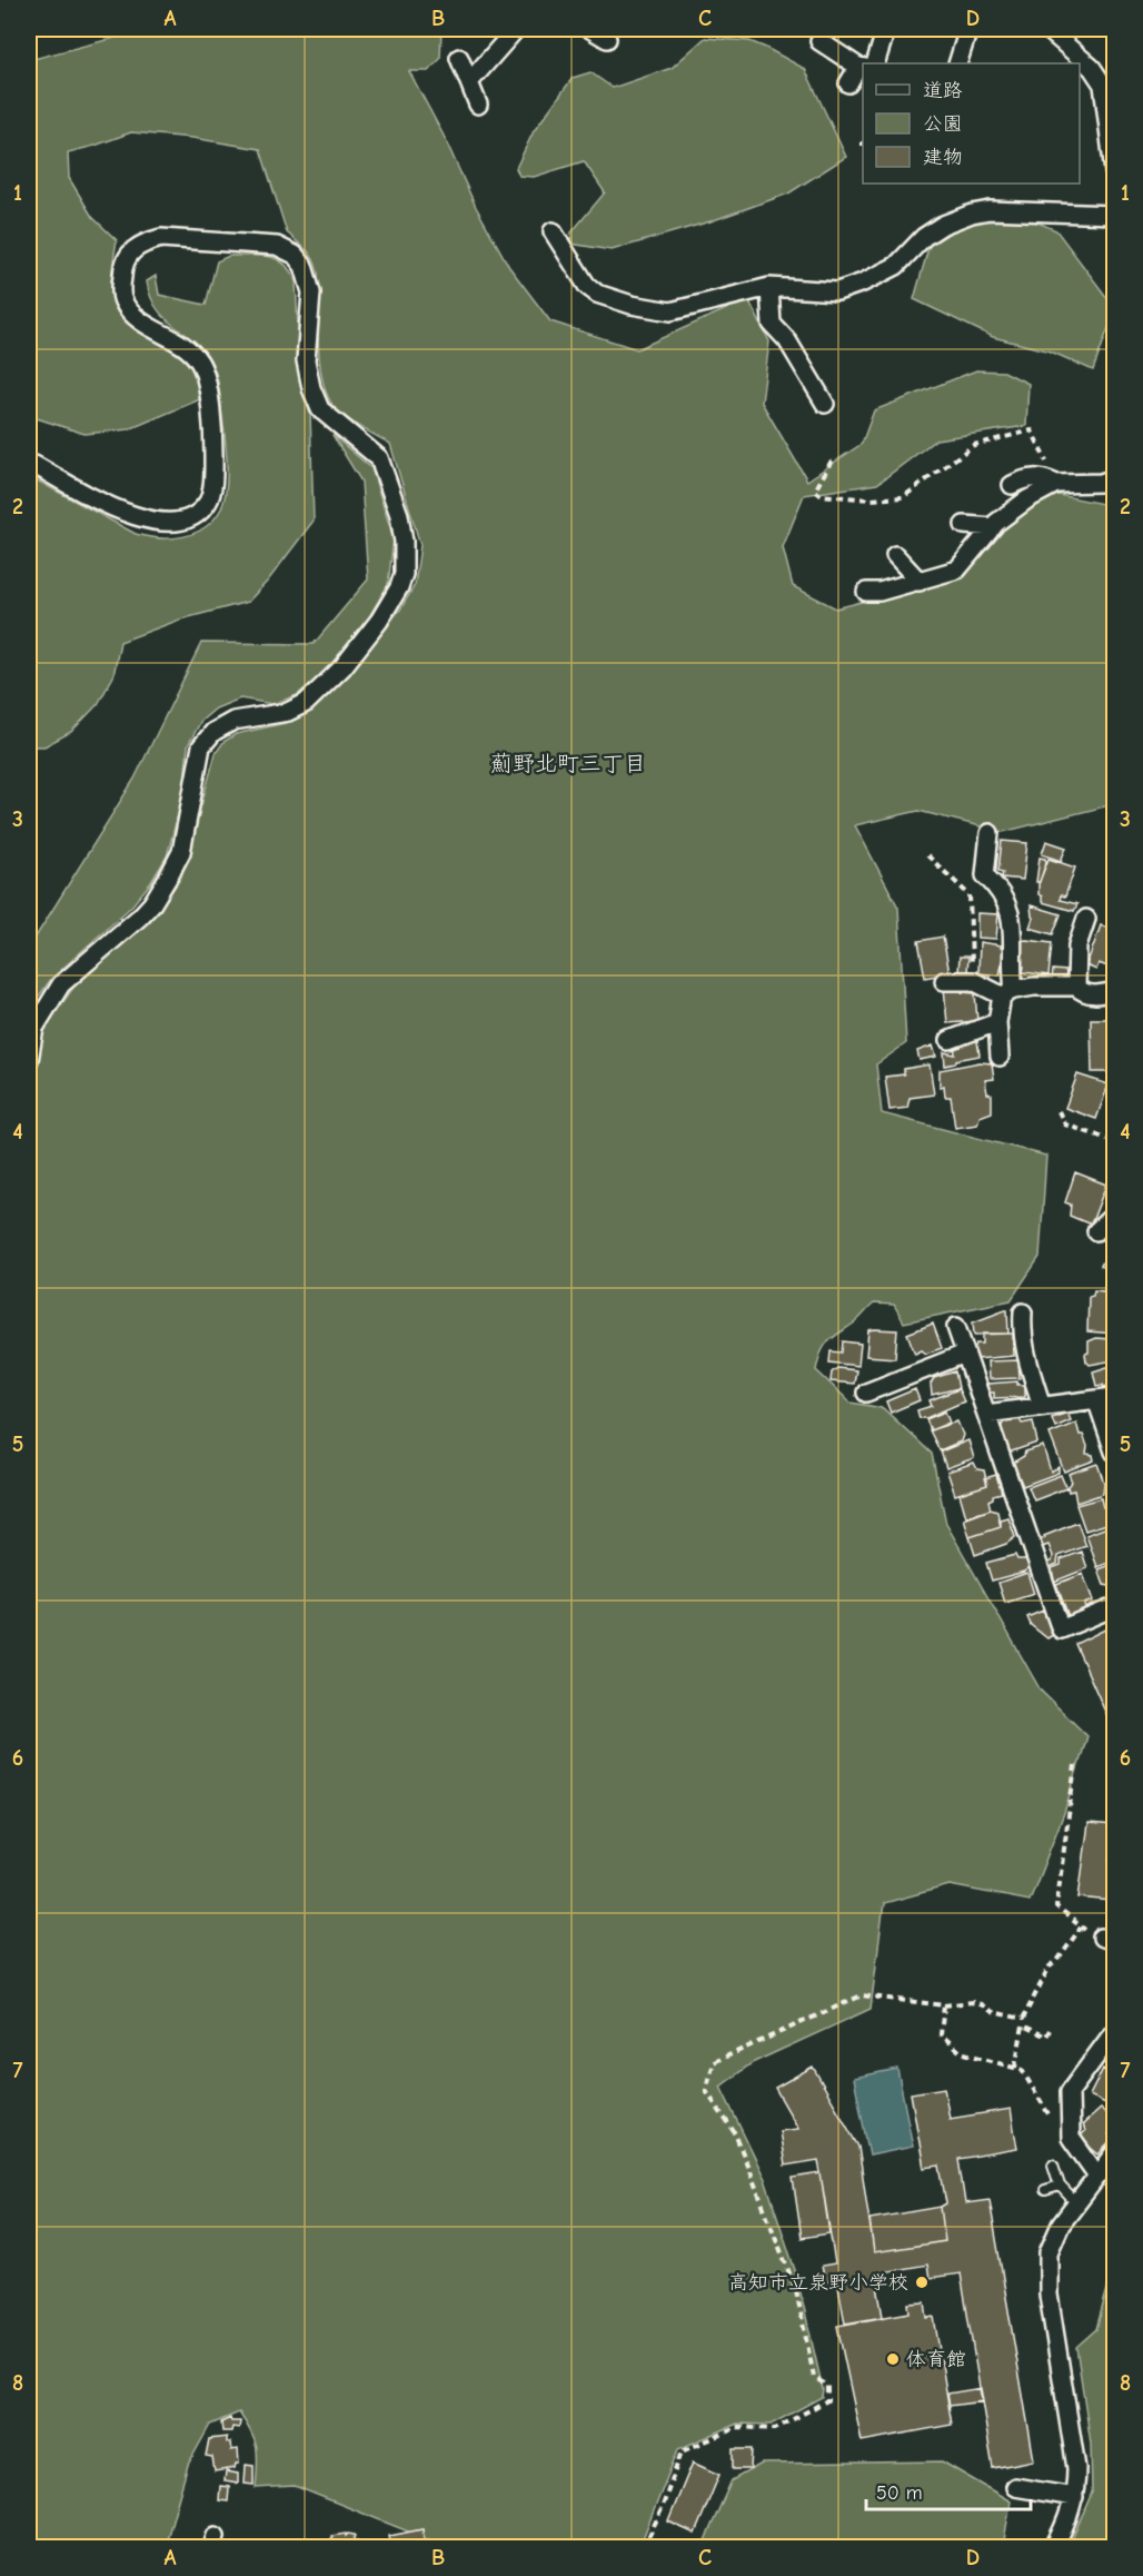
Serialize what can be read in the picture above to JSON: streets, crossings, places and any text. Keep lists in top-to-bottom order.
{
  "districts": ["薊野北町三丁目"],
  "places": ["高知市立泉野小学校", "体育館"],
  "legend": ["道路", "公園", "建物"],
  "scale_bar": "50 m",
  "grid": {
    "columns": [
      "A",
      "B",
      "C",
      "D"
    ],
    "rows": [
      "1",
      "2",
      "3",
      "4",
      "5",
      "6",
      "7",
      "8"
    ]
  }
}
